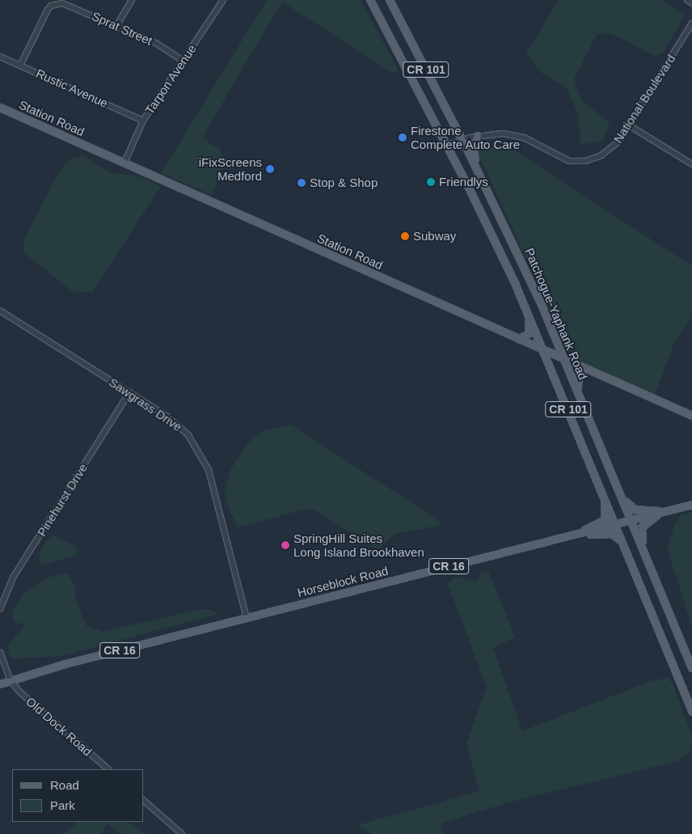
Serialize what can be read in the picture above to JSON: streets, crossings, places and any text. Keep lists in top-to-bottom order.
{
  "streets": {
    "main road": [
      "CR 101",
      "Station Road",
      "Patchogue-Yaphank Road",
      "CR 16",
      "Horseblock Road"
    ],
    "street": [
      "Sprat Street",
      "Tarpon Avenue",
      "Rustic Avenue",
      "National Boulevard",
      "Sawgrass Drive",
      "Pinehurst Drive",
      "Old Dock Road"
    ]
  },
  "crossings": [
    ["Sprat Street", "Tarpon Avenue"],
    ["Sprat Street", "Rustic Avenue"],
    ["CR 101", "National Boulevard"],
    ["CR 101", "Patchogue-Yaphank Road"],
    ["Tarpon Avenue", "Rustic Avenue"],
    ["Tarpon Avenue", "Station Road"],
    ["National Boulevard", "Patchogue-Yaphank Road"],
    ["Station Road", "Patchogue-Yaphank Road"],
    ["Patchogue-Yaphank Road", "Horseblock Road"],
    ["Sawgrass Drive", "Pinehurst Drive"],
    ["Sawgrass Drive", "Horseblock Road"],
    ["Horseblock Road", "Old Dock Road"]
  ],
  "places": [
    "Firestone Complete Auto Care",
    "iFixScreens Medford",
    "Friendlys",
    "Stop & Shop",
    "Subway",
    "SpringHill Suites Long Island Brookhaven"
  ],
  "legend": ["Road", "Park"]
}
